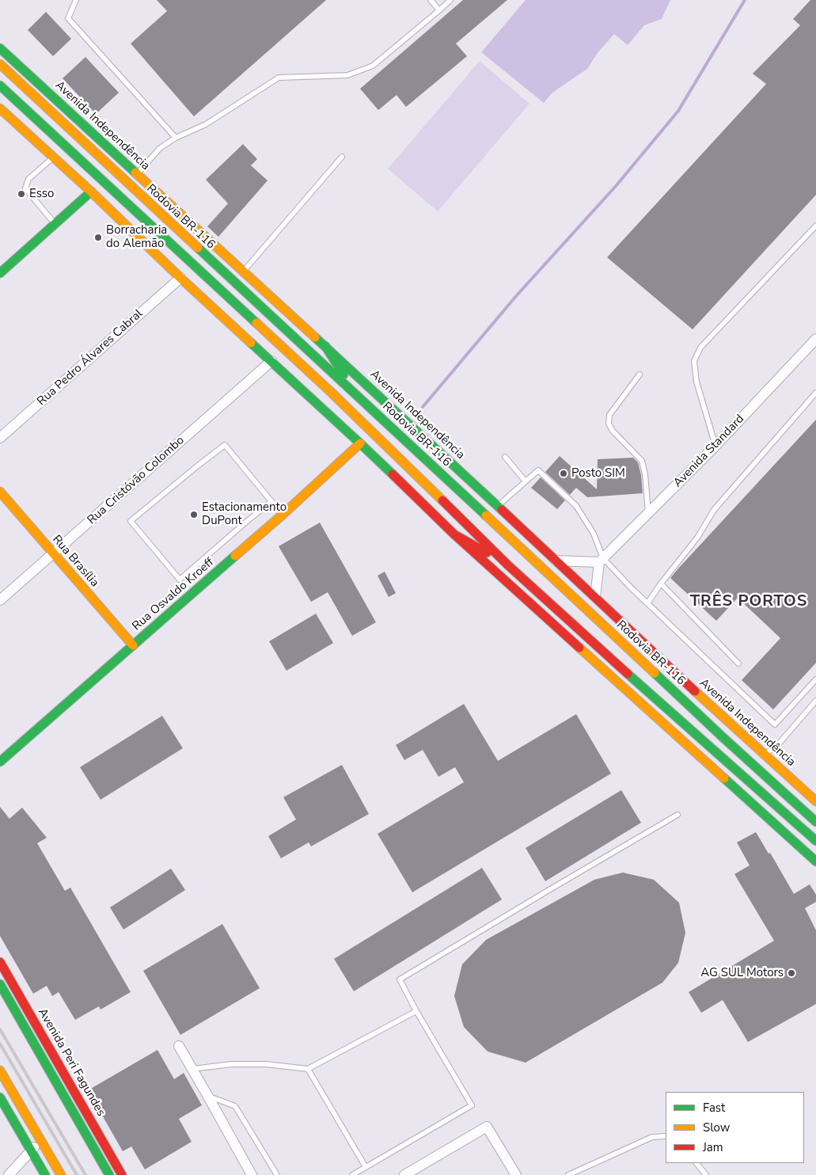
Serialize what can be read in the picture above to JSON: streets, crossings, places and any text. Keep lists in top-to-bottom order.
{
  "streets": {
    "main road": [
      "Avenida Independência",
      "Rodovia BR-116",
      "Rua Brasília",
      "Rua Osvaldo Kroeff",
      "Avenida Peri Fagundes"
    ],
    "street": ["Rua Pedro Álvares Cabral", "Avenida Standard", "Rua Cristóvão Colombo"]
  },
  "crossings": [
    ["Rua Cristóvão Colombo", "Rua Brasília"],
    ["Rua Brasília", "Rua Osvaldo Kroeff"]
  ],
  "districts": ["TRÊS PORTOS"],
  "places": [
    "Esso",
    "Borracharia do Alemão",
    "Posto SIM",
    "Estacionamento DuPont",
    "AG SUL Motors"
  ],
  "legend": ["Fast", "Slow", "Jam"]
}
